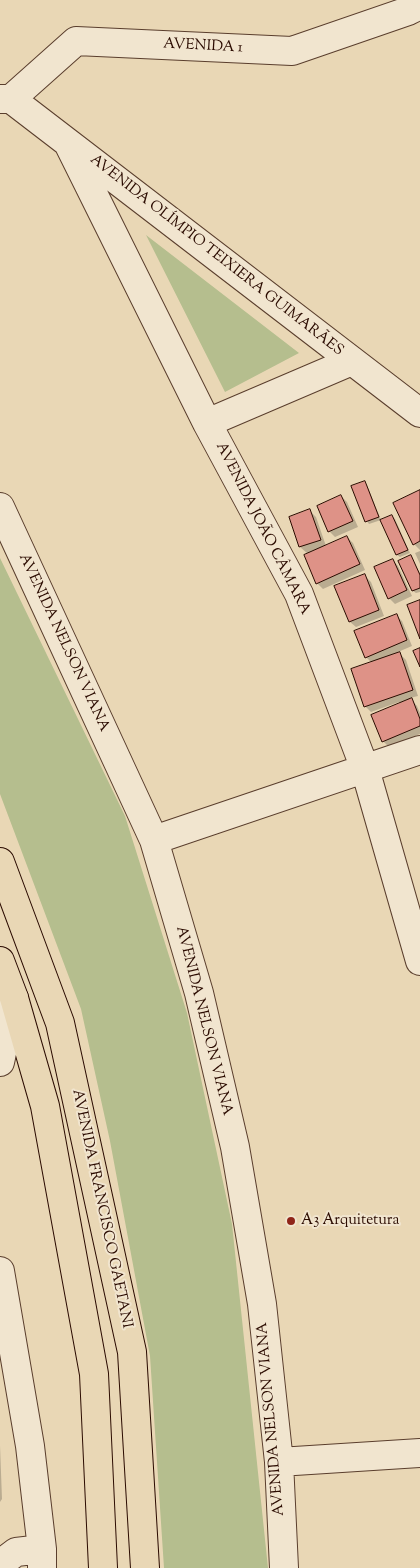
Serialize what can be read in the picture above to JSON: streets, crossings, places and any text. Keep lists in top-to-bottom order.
{
  "streets": {
    "main road": ["AVENIDA FRANCISCO GAETANI"],
    "street": [
      "AVENIDA 1",
      "AVENIDA OLÍMPIO TEIXIERA GUIMARÃES",
      "AVENIDA JOÃO CÂMARA",
      "AVENIDA NELSON VIANA"
    ]
  },
  "crossings": [
    ["AVENIDA 1", "AVENIDA OLÍMPIO TEIXIERA GUIMARÃES"],
    ["AVENIDA OLÍMPIO TEIXIERA GUIMARÃES", "AVENIDA JOÃO CÂMARA"]
  ],
  "places": ["A3 Arquitetura"]
}
